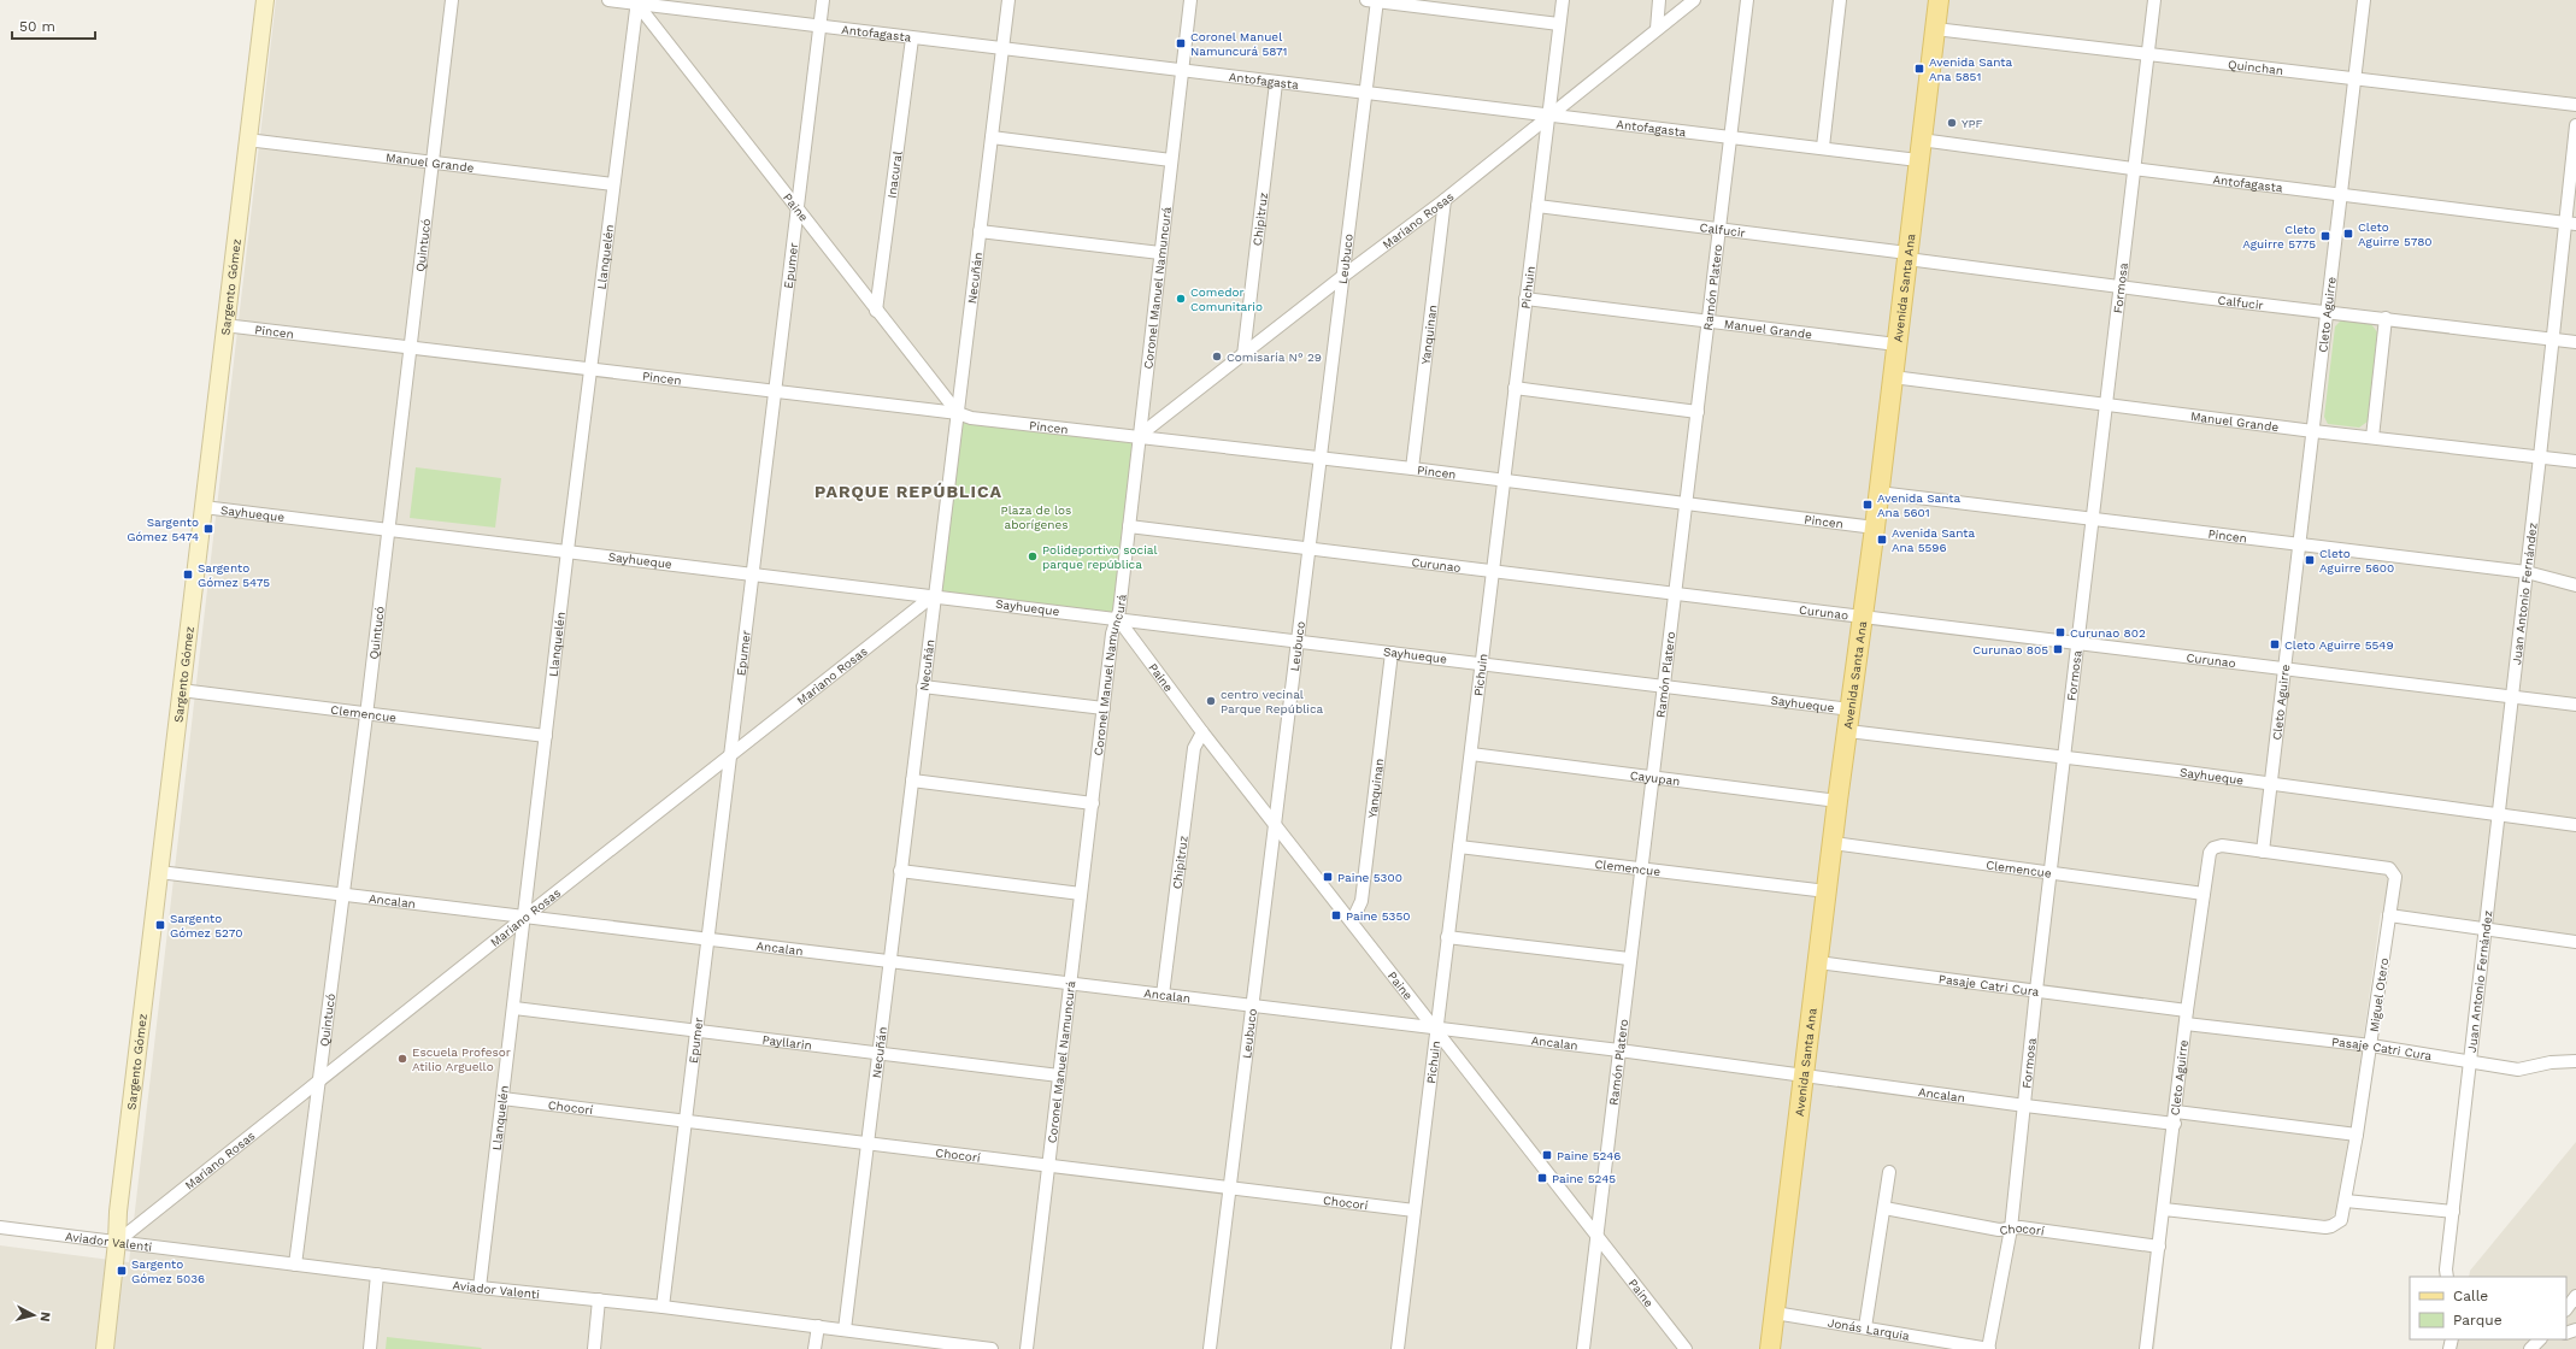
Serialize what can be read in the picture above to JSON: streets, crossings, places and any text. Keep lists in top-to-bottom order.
{
  "streets": {
    "main road": ["Sargento Gómez", "Avenida Santa Ana"],
    "street": [
      "Antofagasta",
      "Quinchan",
      "Manuel Grande",
      "Inacural",
      "Paine",
      "Chipitruz",
      "Mariano Rosas",
      "Calfucir",
      "Quintucó",
      "Llanquelén",
      "Leubuco",
      "Epumer",
      "Necuñán",
      "Pichuin",
      "Ramón Platero",
      "Formosa",
      "Coronel Manuel Namuncurá",
      "Cleto Aguirre",
      "Pincen",
      "Yanquinan",
      "Sayhueque",
      "Curunao",
      "Juan Antonio Fernández",
      "Clemencue",
      "Cayupan",
      "Ancalan",
      "Pasaje Catri Cura",
      "Miguel Otero",
      "Payllarin",
      "Chocorí",
      "Aviador Valenti",
      "Jonás Larquia"
    ]
  },
  "crossings": [
    ["Antofagasta", "Inacural"],
    ["Antofagasta", "Paine"],
    ["Antofagasta", "Chipitruz"],
    ["Antofagasta", "Mariano Rosas"],
    ["Antofagasta", "Llanquelén"],
    ["Antofagasta", "Leubuco"],
    ["Antofagasta", "Epumer"],
    ["Antofagasta", "Necuñán"],
    ["Antofagasta", "Pichuin"],
    ["Antofagasta", "Ramón Platero"],
    ["Antofagasta", "Formosa"],
    ["Antofagasta", "Coronel Manuel Namuncurá"],
    ["Antofagasta", "Avenida Santa Ana"],
    ["Antofagasta", "Cleto Aguirre"],
    ["Antofagasta", "Juan Antonio Fernández"],
    ["Quinchan", "Formosa"],
    ["Quinchan", "Avenida Santa Ana"],
    ["Quinchan", "Cleto Aguirre"],
    ["Manuel Grande", "Quintucó"],
    ["Manuel Grande", "Llanquelén"],
    ["Manuel Grande", "Sargento Gómez"],
    ["Manuel Grande", "Pichuin"],
    ["Manuel Grande", "Ramón Platero"],
    ["Manuel Grande", "Formosa"],
    ["Manuel Grande", "Avenida Santa Ana"],
    ["Manuel Grande", "Cleto Aguirre"],
    ["Manuel Grande", "Juan Antonio Fernández"],
    ["Inacural", "Paine"],
    ["Paine", "Chipitruz"],
    ["Paine", "Llanquelén"],
    ["Paine", "Leubuco"],
    ["Paine", "Epumer"],
    ["Paine", "Necuñán"],
    ["Paine", "Pichuin"],
    ["Paine", "Ramón Platero"],
    ["Paine", "Coronel Manuel Namuncurá"],
    ["Paine", "Pincen"],
    ["Paine", "Yanquinan"],
    ["Paine", "Sayhueque"],
    ["Paine", "Ancalan"],
    ["Chipitruz", "Mariano Rosas"],
    ["Chipitruz", "Ancalan"],
    ["Mariano Rosas", "Quintucó"],
    ["Mariano Rosas", "Llanquelén"],
    ["Mariano Rosas", "Leubuco"],
    ["Mariano Rosas", "Epumer"],
    ["Mariano Rosas", "Necuñán"],
    ["Mariano Rosas", "Sargento Gómez"],
    ["Mariano Rosas", "Pichuin"],
    ["Mariano Rosas", "Coronel Manuel Namuncurá"],
    ["Mariano Rosas", "Pincen"],
    ["Mariano Rosas", "Yanquinan"],
    ["Mariano Rosas", "Sayhueque"],
    ["Mariano Rosas", "Ancalan"],
    ["Mariano Rosas", "Aviador Valenti"],
    ["Calfucir", "Pichuin"],
    ["Calfucir", "Ramón Platero"],
    ["Calfucir", "Formosa"],
    ["Calfucir", "Avenida Santa Ana"],
    ["Calfucir", "Cleto Aguirre"],
    ["Calfucir", "Juan Antonio Fernández"],
    ["Quintucó", "Pincen"],
    ["Quintucó", "Sayhueque"],
    ["Quintucó", "Clemencue"],
    ["Quintucó", "Ancalan"],
    ["Quintucó", "Aviador Valenti"],
    ["Llanquelén", "Pincen"],
    ["Llanquelén", "Sayhueque"],
    ["Llanquelén", "Clemencue"],
    ["Llanquelén", "Ancalan"],
    ["Llanquelén", "Payllarin"],
    ["Llanquelén", "Chocorí"],
    ["Llanquelén", "Aviador Valenti"],
    ["Leubuco", "Pincen"],
    ["Leubuco", "Sayhueque"],
    ["Leubuco", "Curunao"],
    ["Leubuco", "Ancalan"],
    ["Leubuco", "Chocorí"],
    ["Epumer", "Pincen"],
    ["Epumer", "Sayhueque"],
    ["Epumer", "Ancalan"],
    ["Epumer", "Payllarin"],
    ["Epumer", "Chocorí"],
    ["Epumer", "Aviador Valenti"],
    ["Necuñán", "Pincen"],
    ["Necuñán", "Sayhueque"],
    ["Necuñán", "Ancalan"],
    ["Necuñán", "Payllarin"],
    ["Necuñán", "Chocorí"],
    ["Necuñán", "Aviador Valenti"],
    ["Sargento Gómez", "Pincen"],
    ["Sargento Gómez", "Sayhueque"],
    ["Sargento Gómez", "Clemencue"],
    ["Sargento Gómez", "Ancalan"],
    ["Sargento Gómez", "Aviador Valenti"],
    ["Pichuin", "Pincen"],
    ["Pichuin", "Sayhueque"],
    ["Pichuin", "Curunao"],
    ["Pichuin", "Clemencue"],
    ["Pichuin", "Cayupan"],
    ["Pichuin", "Ancalan"],
    ["Pichuin", "Chocorí"],
    ["Ramón Platero", "Pincen"],
    ["Ramón Platero", "Sayhueque"],
    ["Ramón Platero", "Curunao"],
    ["Ramón Platero", "Clemencue"],
    ["Ramón Platero", "Cayupan"],
    ["Ramón Platero", "Ancalan"],
    ["Formosa", "Pincen"],
    ["Formosa", "Sayhueque"],
    ["Formosa", "Curunao"],
    ["Formosa", "Clemencue"],
    ["Formosa", "Ancalan"],
    ["Formosa", "Pasaje Catri Cura"],
    ["Formosa", "Chocorí"],
    ["Formosa", "Jonás Larquia"],
    ["Coronel Manuel Namuncurá", "Pincen"],
    ["Coronel Manuel Namuncurá", "Sayhueque"],
    ["Coronel Manuel Namuncurá", "Curunao"],
    ["Coronel Manuel Namuncurá", "Ancalan"],
    ["Coronel Manuel Namuncurá", "Payllarin"],
    ["Coronel Manuel Namuncurá", "Chocorí"],
    ["Avenida Santa Ana", "Pincen"],
    ["Avenida Santa Ana", "Sayhueque"],
    ["Avenida Santa Ana", "Curunao"],
    ["Avenida Santa Ana", "Clemencue"],
    ["Avenida Santa Ana", "Cayupan"],
    ["Avenida Santa Ana", "Ancalan"],
    ["Avenida Santa Ana", "Pasaje Catri Cura"],
    ["Avenida Santa Ana", "Jonás Larquia"],
    ["Cleto Aguirre", "Pincen"],
    ["Cleto Aguirre", "Sayhueque"],
    ["Cleto Aguirre", "Curunao"],
    ["Cleto Aguirre", "Clemencue"],
    ["Cleto Aguirre", "Ancalan"],
    ["Cleto Aguirre", "Pasaje Catri Cura"],
    ["Cleto Aguirre", "Miguel Otero"],
    ["Cleto Aguirre", "Chocorí"],
    ["Pincen", "Yanquinan"],
    ["Pincen", "Juan Antonio Fernández"],
    ["Yanquinan", "Sayhueque"],
    ["Sayhueque", "Juan Antonio Fernández"],
    ["Curunao", "Juan Antonio Fernández"],
    ["Juan Antonio Fernández", "Pasaje Catri Cura"],
    ["Ancalan", "Miguel Otero"],
    ["Pasaje Catri Cura", "Miguel Otero"]
  ],
  "districts": ["PARQUE REPÚBLICA"],
  "parks": ["Plaza de los aborígenes"],
  "places": {
    "transit": [
      "Coronel Manuel Namuncurá 5871",
      "Avenida Santa Ana 5851",
      "Cleto Aguirre 5780",
      "Cleto Aguirre 5775",
      "Avenida Santa Ana 5601",
      "Sargento Gómez 5474",
      "Avenida Santa Ana 5596",
      "Cleto Aguirre 5600",
      "Sargento Gómez 5475",
      "Curunao 802",
      "Cleto Aguirre 5549",
      "Curunao 805",
      "Paine 5300",
      "Paine 5350",
      "Sargento Gómez 5270",
      "Paine 5246",
      "Paine 5245",
      "Sargento Gómez 5036"
    ],
    "other": [
      "YPF",
      "Comedor Comunitario",
      "Comisaría N° 29",
      "Polideportivo social parque república",
      "centro vecinal Parque República",
      "Escuela Profesor Atilio Arguello"
    ]
  },
  "legend": ["Calle", "Parque"],
  "scale_bar": "50 m",
  "north": "right"
}
